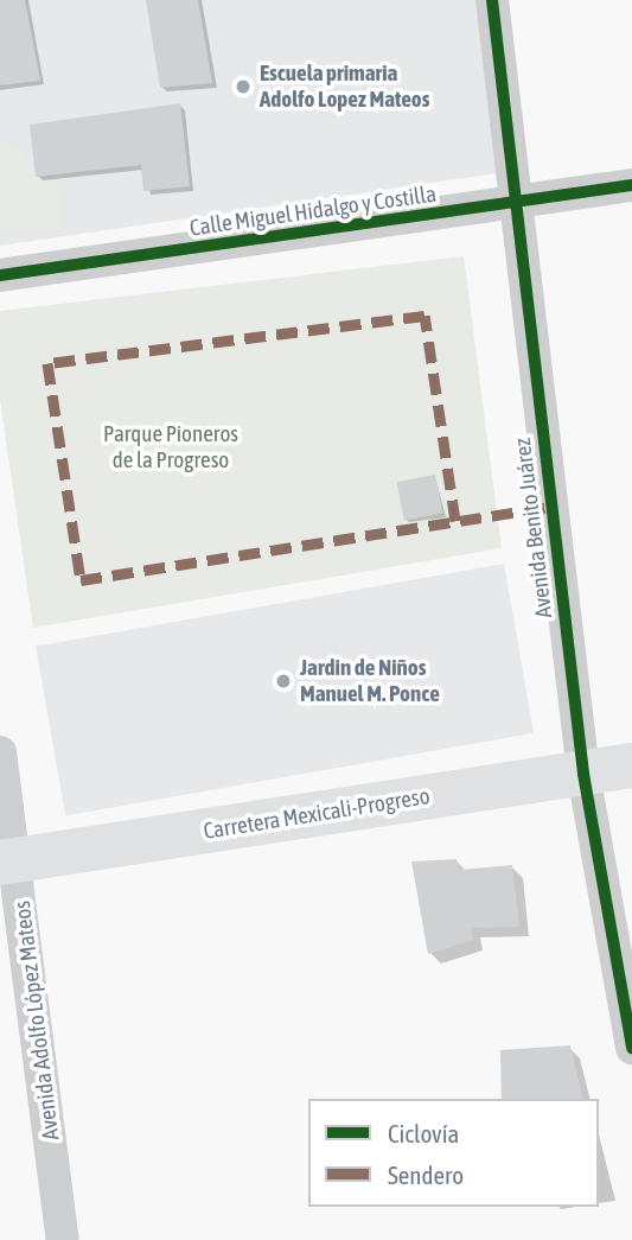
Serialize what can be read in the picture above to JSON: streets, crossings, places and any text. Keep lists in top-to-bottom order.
{
  "streets": {
    "main road": ["Carretera Mexicali-Progreso"],
    "street": ["Calle Miguel Hidalgo y Costilla", "Avenida Benito Juárez", "Avenida Adolfo López Mateos"]
  },
  "crossings": [
    ["Calle Miguel Hidalgo y Costilla", "Avenida Benito Juárez"],
    ["Avenida Benito Juárez", "Carretera Mexicali-Progreso"],
    ["Carretera Mexicali-Progreso", "Avenida Adolfo López Mateos"]
  ],
  "parks": ["Parque Pioneros de la Progreso"],
  "places": ["Escuela primaria Adolfo Lopez Mateos", "Jardin de Niños Manuel M. Ponce"],
  "legend": ["Ciclovía", "Sendero"]
}
